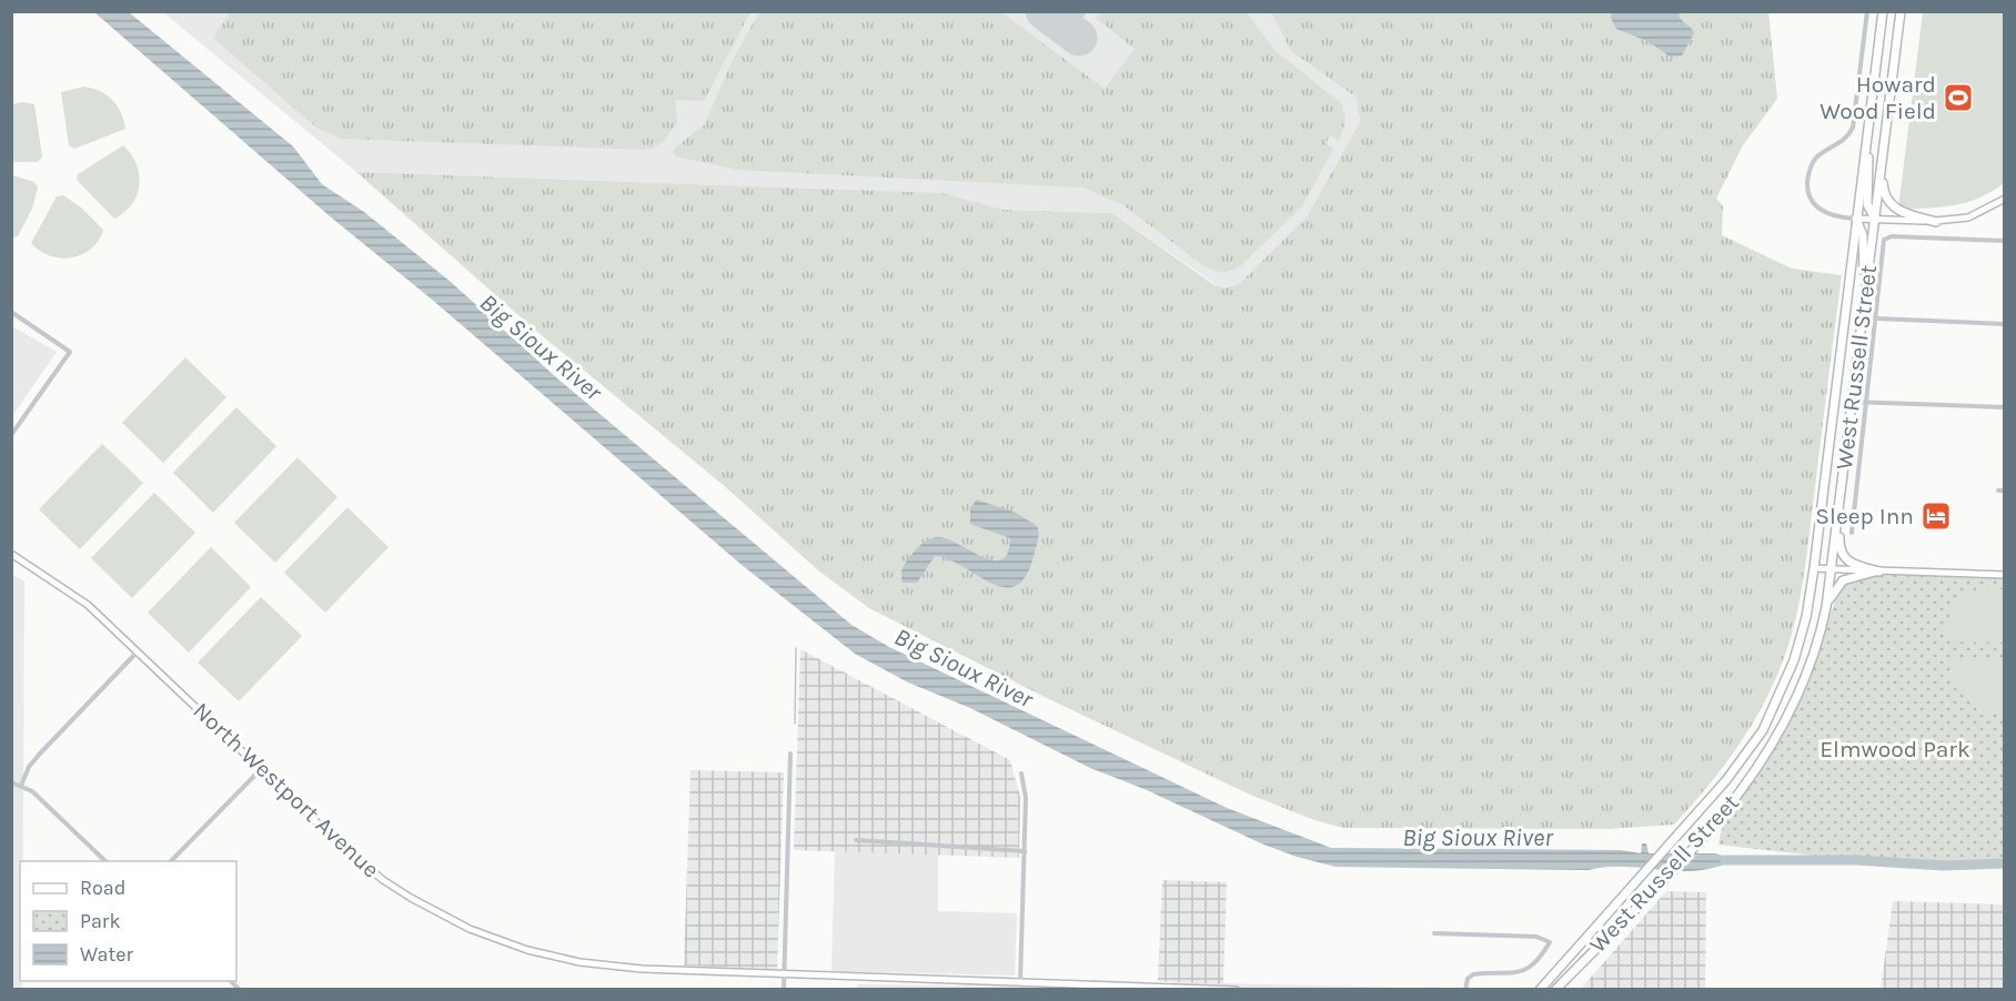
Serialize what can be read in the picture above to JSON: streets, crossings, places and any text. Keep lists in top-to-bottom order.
{
  "streets": {
    "highway": ["West Russell Street"],
    "main road": ["North Westport Avenue"]
  },
  "water": ["Big Sioux River"],
  "parks": ["Elmwood Park"],
  "places": {
    "sports": ["Howard Wood Field"],
    "hotel": ["Sleep Inn"]
  },
  "legend": ["Road", "Park", "Water"]
}
